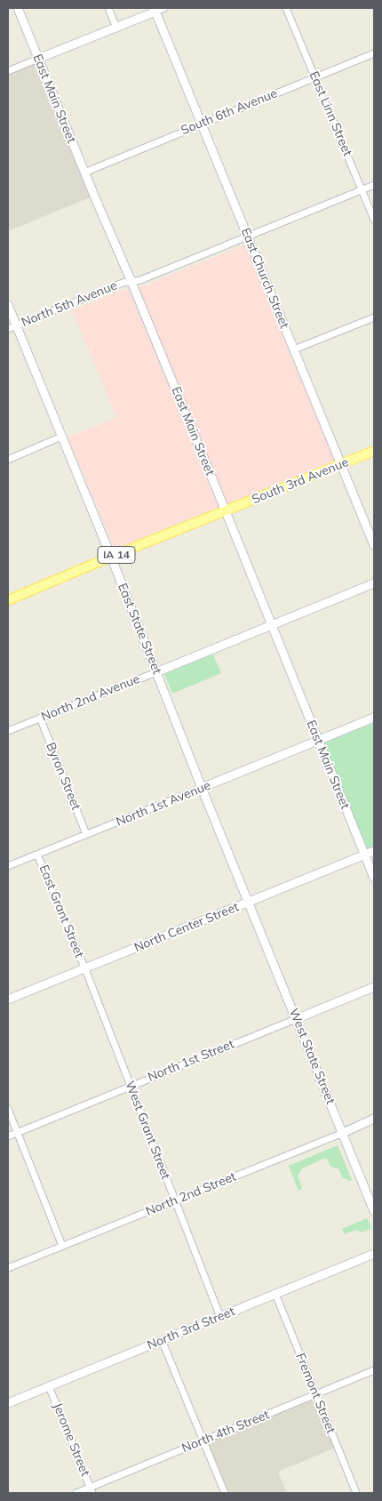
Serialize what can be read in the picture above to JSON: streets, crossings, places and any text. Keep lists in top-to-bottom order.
{
  "streets": {
    "main road": ["South 3rd Avenue", "IA 14"],
    "street": [
      "East Main Street",
      "South 6th Avenue",
      "East Linn Street",
      "East Church Street",
      "North 5th Avenue",
      "East State Street",
      "North 2nd Avenue",
      "Byron Street",
      "North 1st Avenue",
      "East Grant Street",
      "North Center Street",
      "West State Street",
      "North 1st Street",
      "West Grant Street",
      "North 2nd Street",
      "North 3rd Street",
      "Fremont Street",
      "North 4th Street",
      "Jerome Street"
    ]
  },
  "crossings": [
    ["East Main Street", "South 6th Avenue"],
    ["East Main Street", "North 5th Avenue"],
    ["East Main Street", "South 3rd Avenue"],
    ["East Main Street", "IA 14"],
    ["East Main Street", "North 2nd Avenue"],
    ["East Main Street", "North 1st Avenue"],
    ["East Main Street", "North Center Street"],
    ["South 6th Avenue", "East Linn Street"],
    ["South 6th Avenue", "East Church Street"],
    ["East Linn Street", "North 5th Avenue"],
    ["East Church Street", "North 5th Avenue"],
    ["East Church Street", "South 3rd Avenue"],
    ["North 5th Avenue", "East State Street"],
    ["South 3rd Avenue", "IA 14"],
    ["IA 14", "East State Street"],
    ["East State Street", "North 2nd Avenue"],
    ["East State Street", "North 1st Avenue"],
    ["East State Street", "North Center Street"],
    ["East State Street", "West State Street"],
    ["North 2nd Avenue", "Byron Street"],
    ["Byron Street", "North 1st Avenue"],
    ["North 1st Avenue", "East Grant Street"],
    ["East Grant Street", "North Center Street"],
    ["East Grant Street", "West Grant Street"],
    ["North Center Street", "West State Street"],
    ["North Center Street", "West Grant Street"],
    ["West State Street", "North 1st Street"],
    ["West State Street", "North 2nd Street"],
    ["North 1st Street", "West Grant Street"],
    ["West Grant Street", "North 2nd Street"],
    ["West Grant Street", "North 3rd Street"],
    ["North 3rd Street", "Fremont Street"],
    ["North 3rd Street", "Jerome Street"],
    ["Fremont Street", "North 4th Street"],
    ["North 4th Street", "Jerome Street"]
  ]
}
